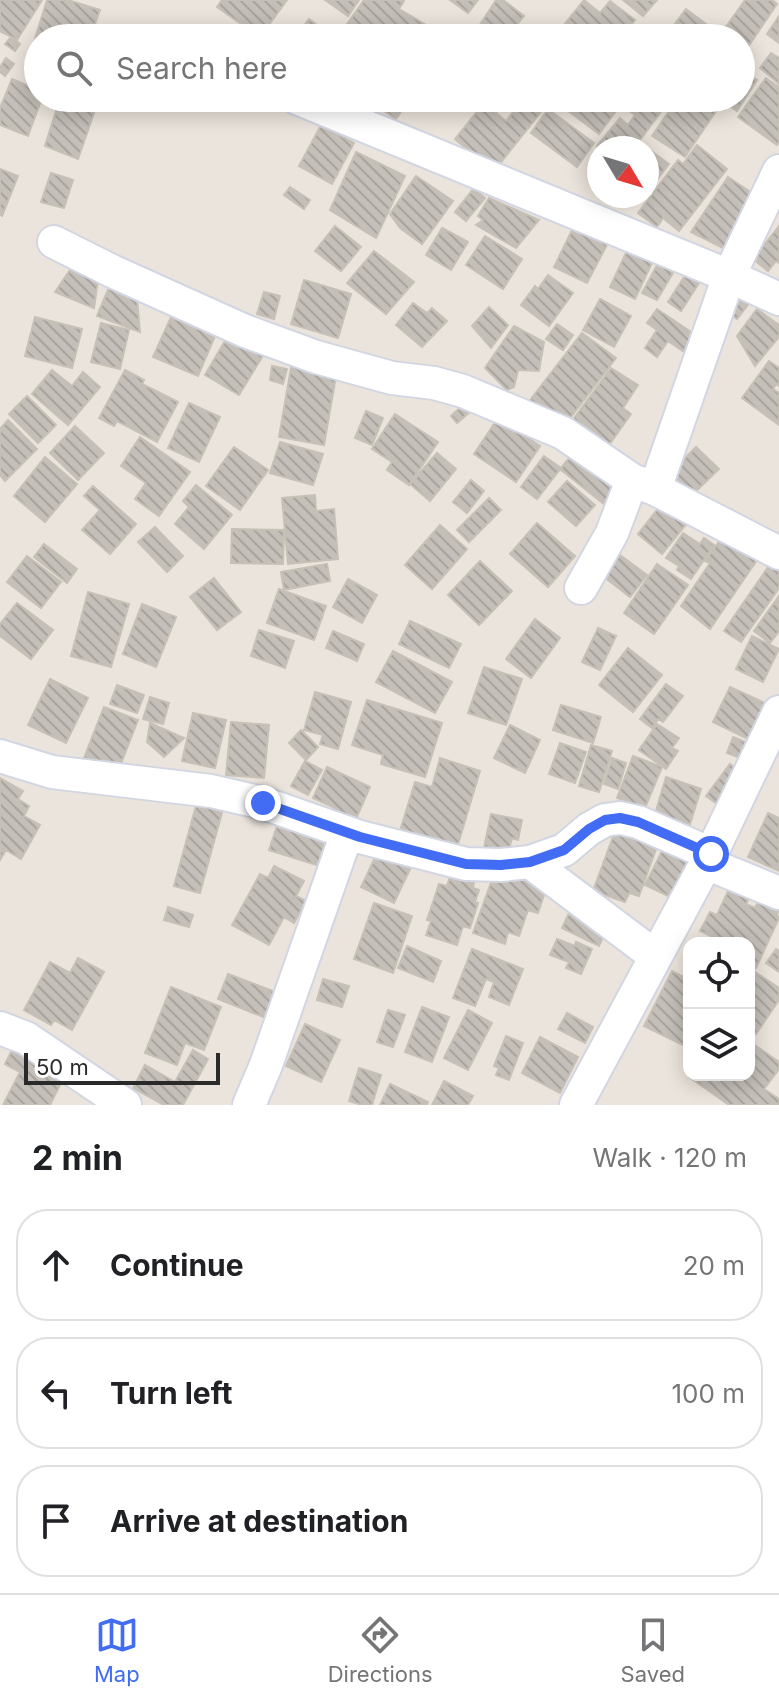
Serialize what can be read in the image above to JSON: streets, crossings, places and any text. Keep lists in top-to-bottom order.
{
  "scale_bar": "50 m",
  "north": "bottom right",
  "page": {
    "search": "Search here",
    "scale": "50 m",
    "heading": ["2 min", "Walk · 120 m"],
    "list": [
      ["Continue", "20 m"],
      ["Turn left", "100 m"],
      "Arrive at destination"
    ],
    "nav": ["Map", "Directions", "Saved"]
  }
}
